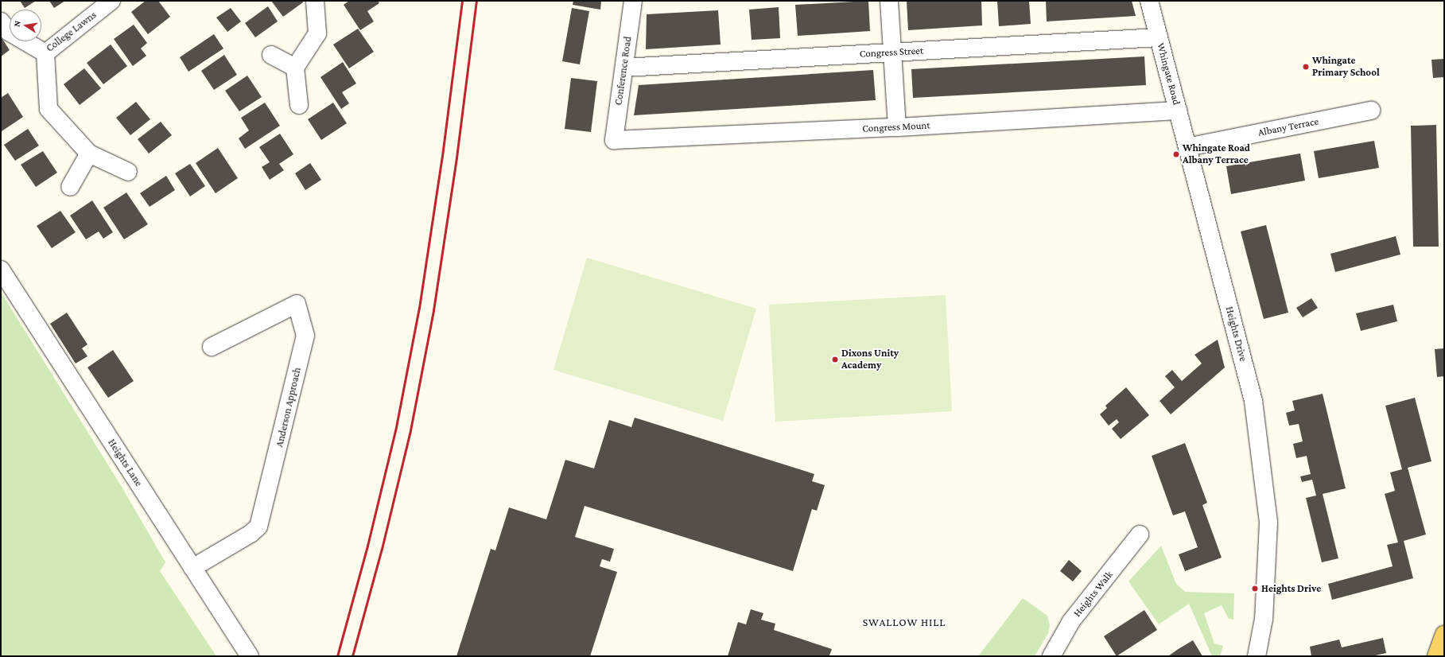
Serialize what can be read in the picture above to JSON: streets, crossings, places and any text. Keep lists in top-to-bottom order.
{
  "streets": {
    "street": [
      "College Lawns",
      "Congress Street",
      "Conference Road",
      "Whingate Road",
      "Congress Mount",
      "Albany Terrace",
      "Heights Drive",
      "Anderson Approach",
      "Heights Lane",
      "Heights Walk"
    ]
  },
  "crossings": [
    ["Congress Street", "Conference Road"],
    ["Congress Street", "Whingate Road"],
    ["Conference Road", "Congress Mount"],
    ["Whingate Road", "Congress Mount"],
    ["Whingate Road", "Albany Terrace"],
    ["Whingate Road", "Heights Drive"],
    ["Albany Terrace", "Heights Drive"],
    ["Anderson Approach", "Heights Lane"]
  ],
  "districts": ["SWALLOW HILL"],
  "places": [
    "Whingate Primary School",
    "Whingate Road Albany Terrace",
    "Dixons Unity Academy",
    "Heights Drive"
  ],
  "north": "left"
}
